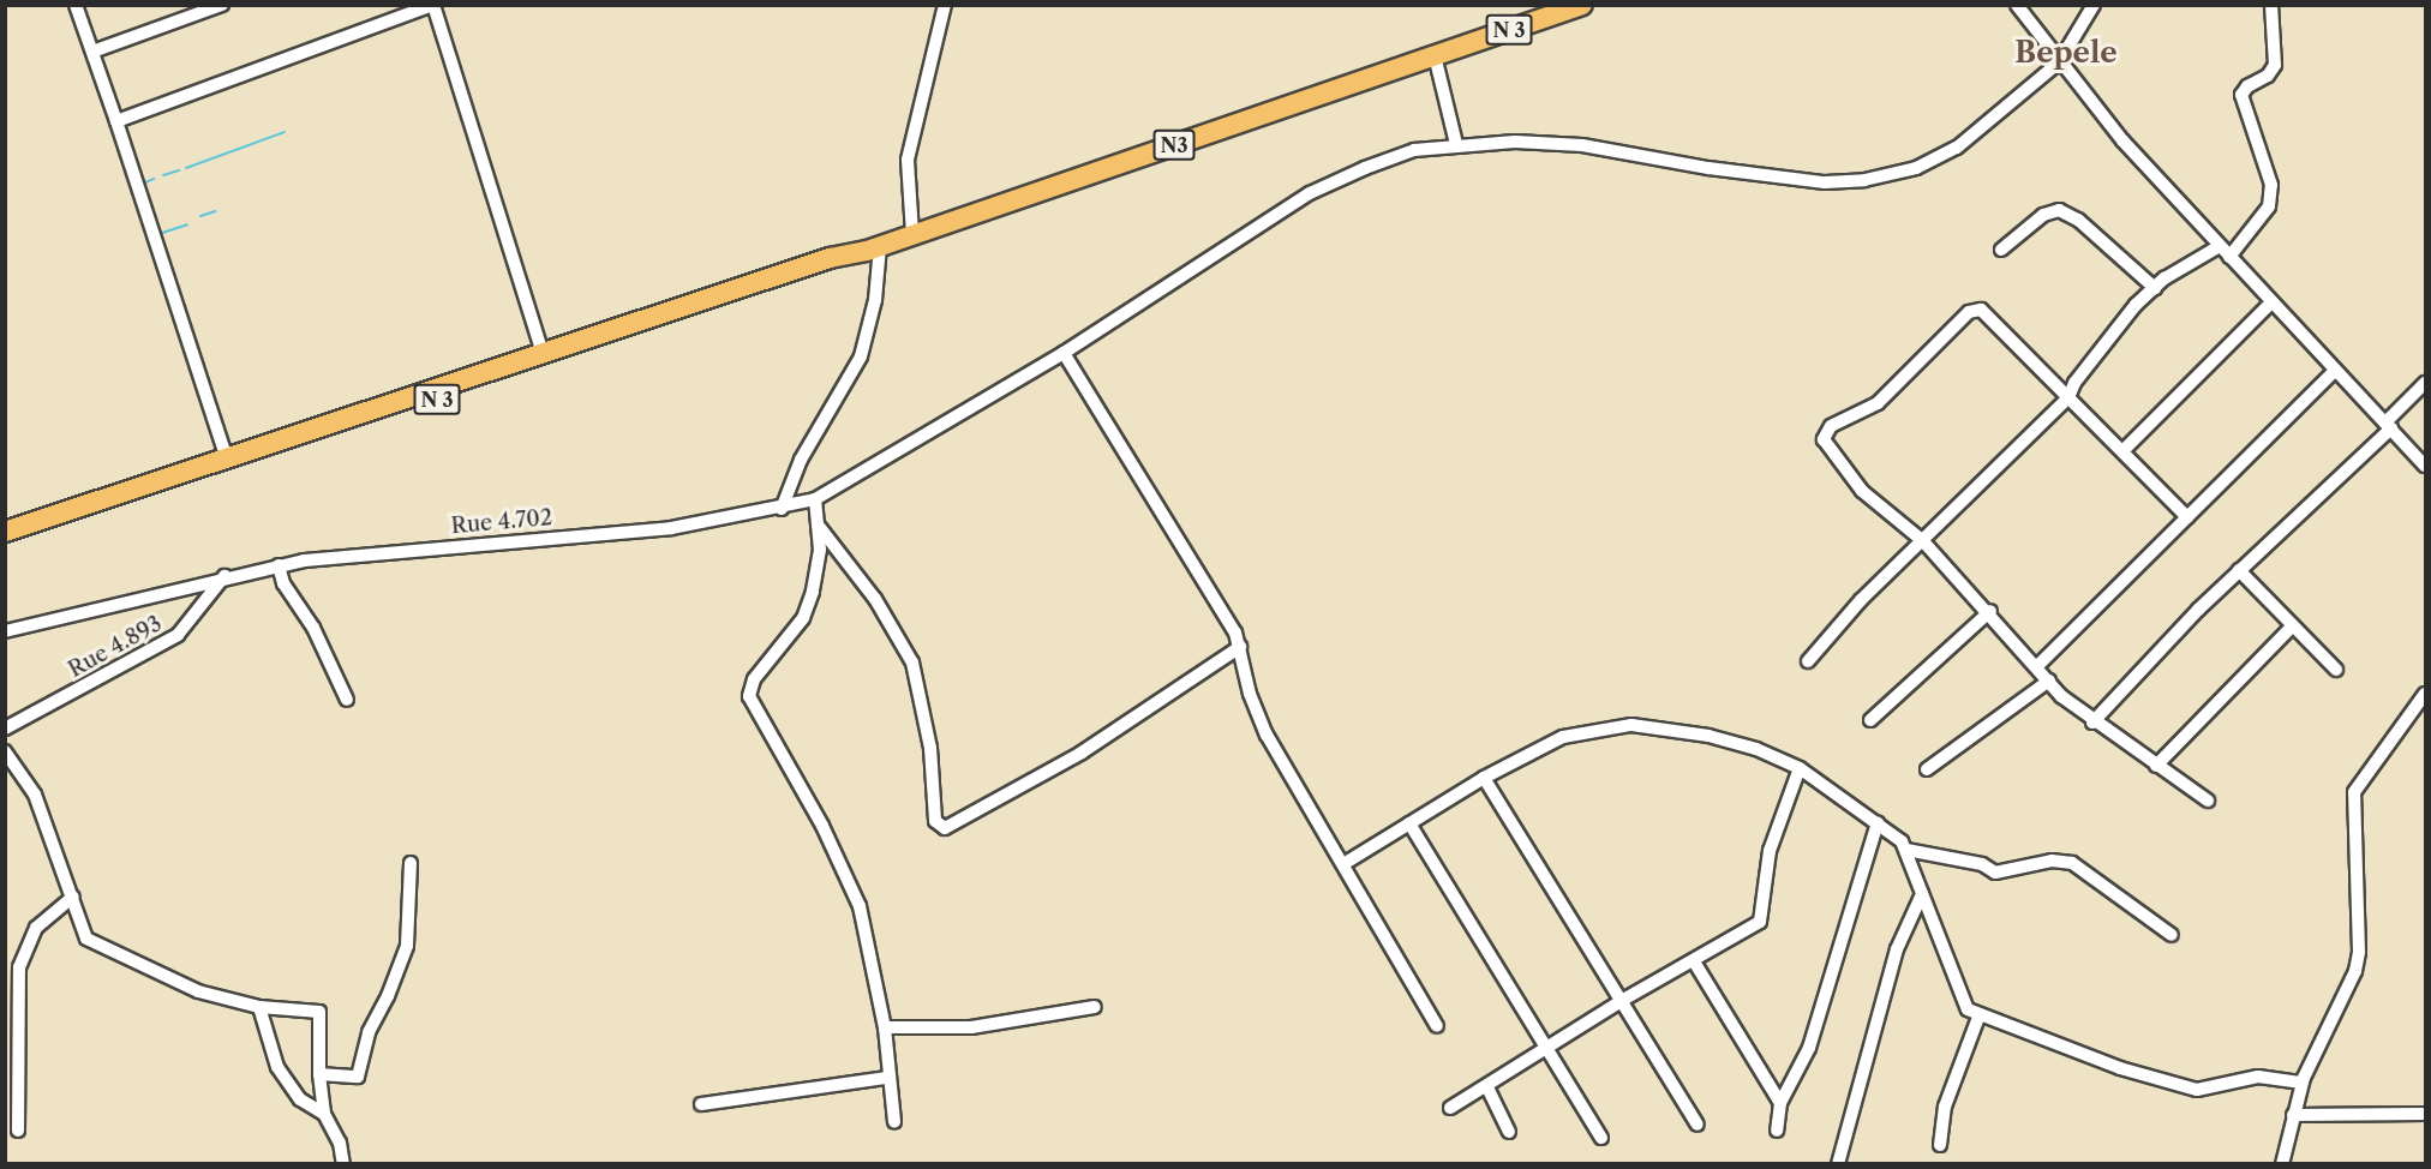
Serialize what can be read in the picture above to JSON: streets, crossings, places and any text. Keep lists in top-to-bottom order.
{
  "streets": {
    "highway": ["N 3", "N3"],
    "street": ["Rue 4.702", "Rue 4.893"]
  },
  "crossings": [
    ["N 3", "N3"],
    ["Rue 4.702", "Rue 4.893"]
  ],
  "districts": ["Bepele"]
}
